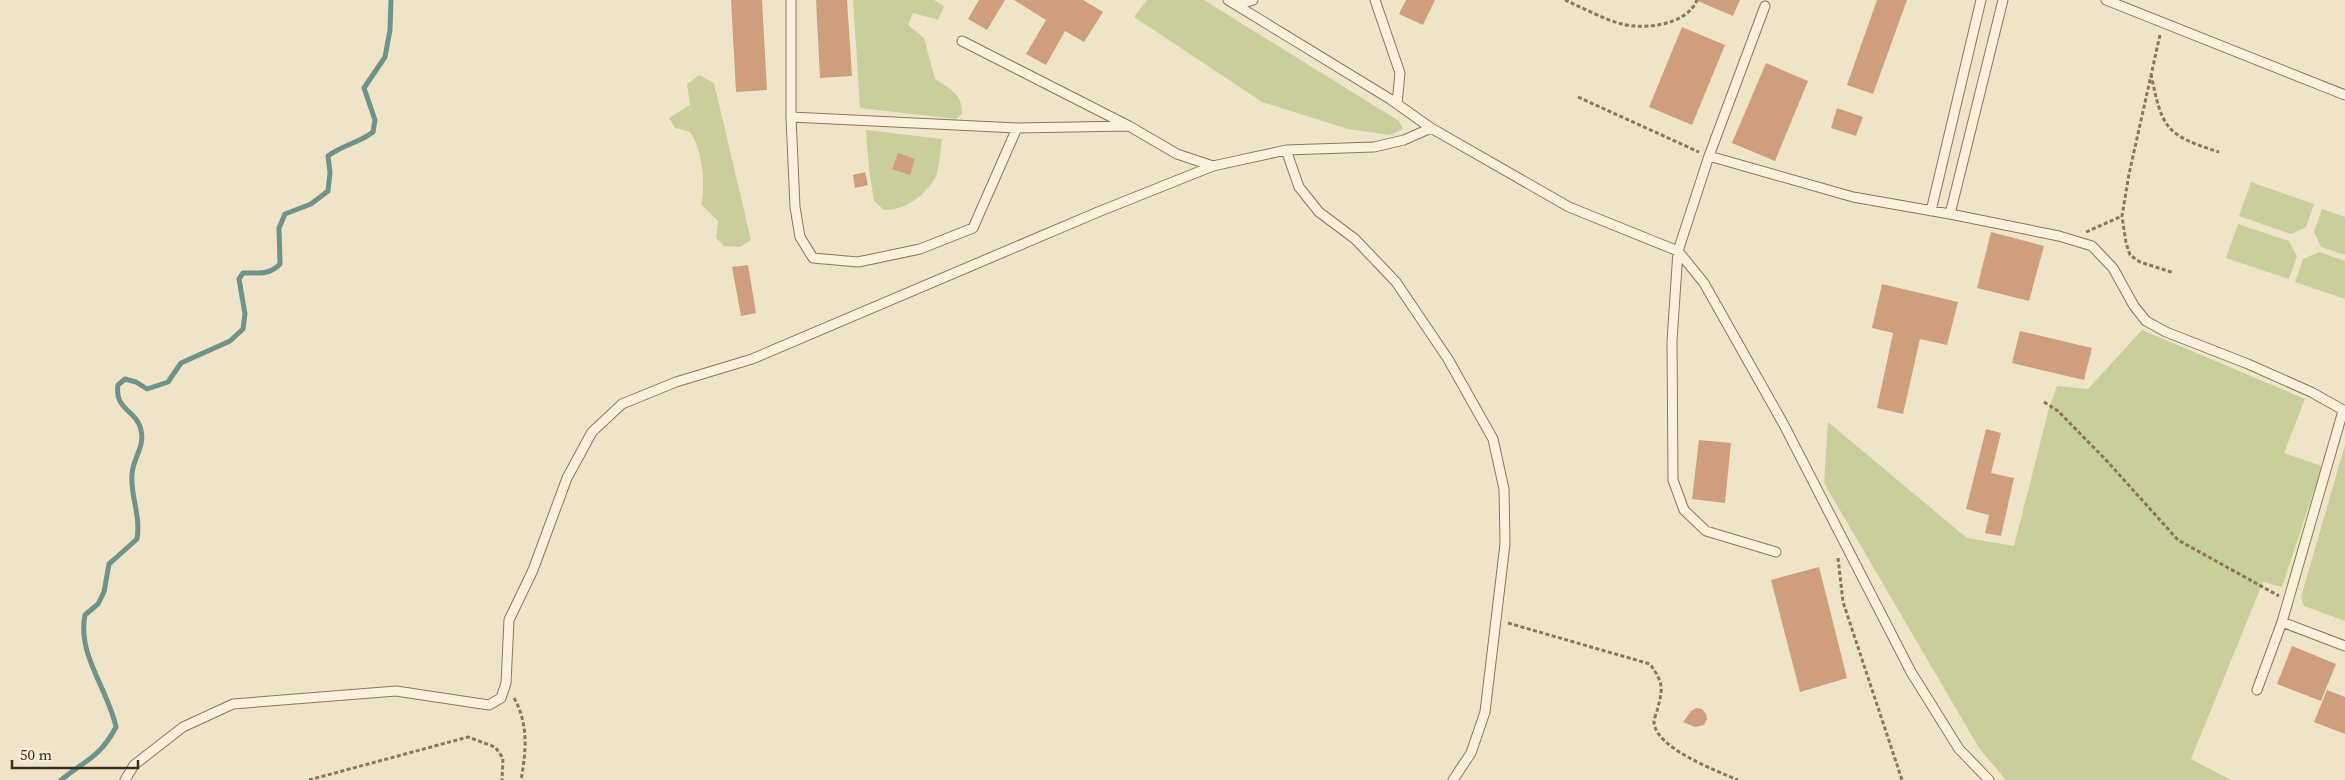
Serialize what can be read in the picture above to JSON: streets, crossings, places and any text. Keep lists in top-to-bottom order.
{
  "scale_bar": "50 m"
}
